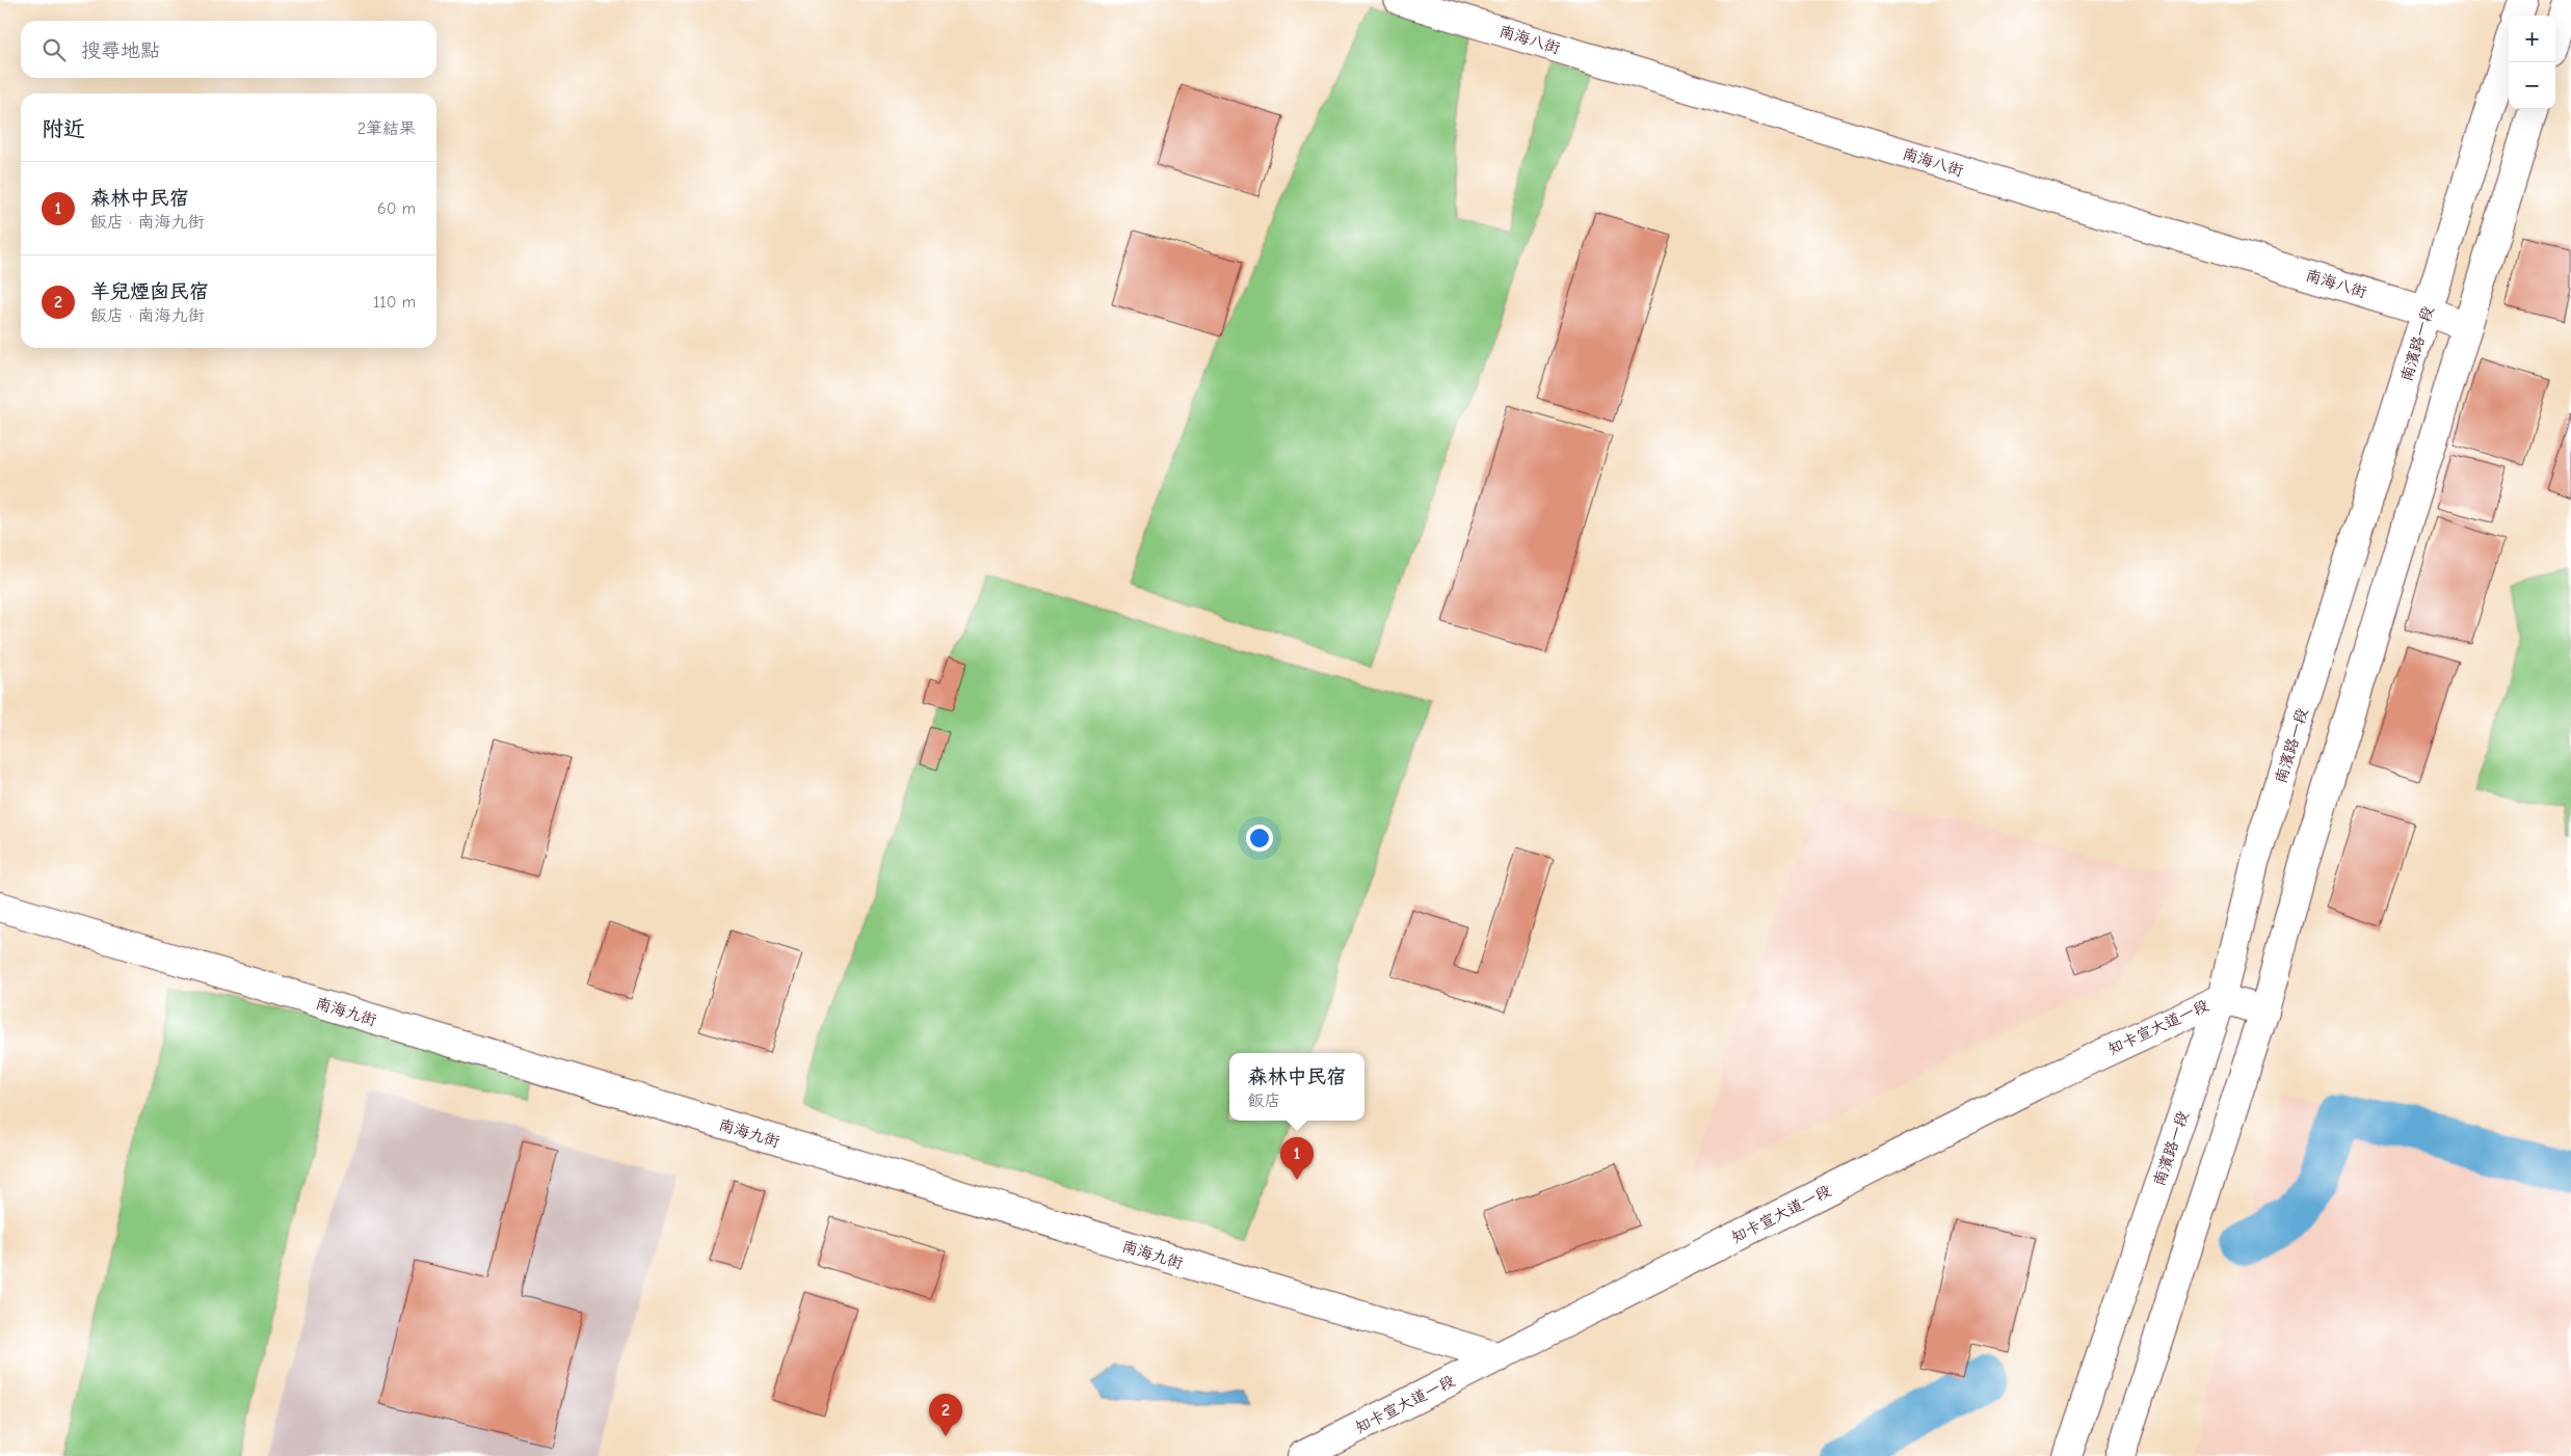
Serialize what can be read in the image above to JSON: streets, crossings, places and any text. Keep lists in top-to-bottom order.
{
  "streets": {
    "street": [
      "南海八街",
      "南濱路一段",
      "南海九街",
      "知卡宣大道一段"
    ]
  },
  "crossings": [
    ["南海八街", "南濱路一段"],
    ["南濱路一段", "知卡宣大道一段"],
    ["南海九街", "知卡宣大道一段"]
  ],
  "page": {
    "map_buttons": ["+", "−"],
    "search": "搜尋地點",
    "heading": ["附近", "2筆結果"],
    "list": [
      {
        "mark": "1",
        "name": "森林中民宿",
        "note": "飯店 · 南海九街",
        "value": "60 m"
      },
      {
        "mark": "2",
        "name": "羊兒煙囪民宿",
        "note": "飯店 · 南海九街",
        "value": "110 m"
      }
    ],
    "popup": ["森林中民宿", "飯店"],
    "pins": ["1", "2"]
  }
}
